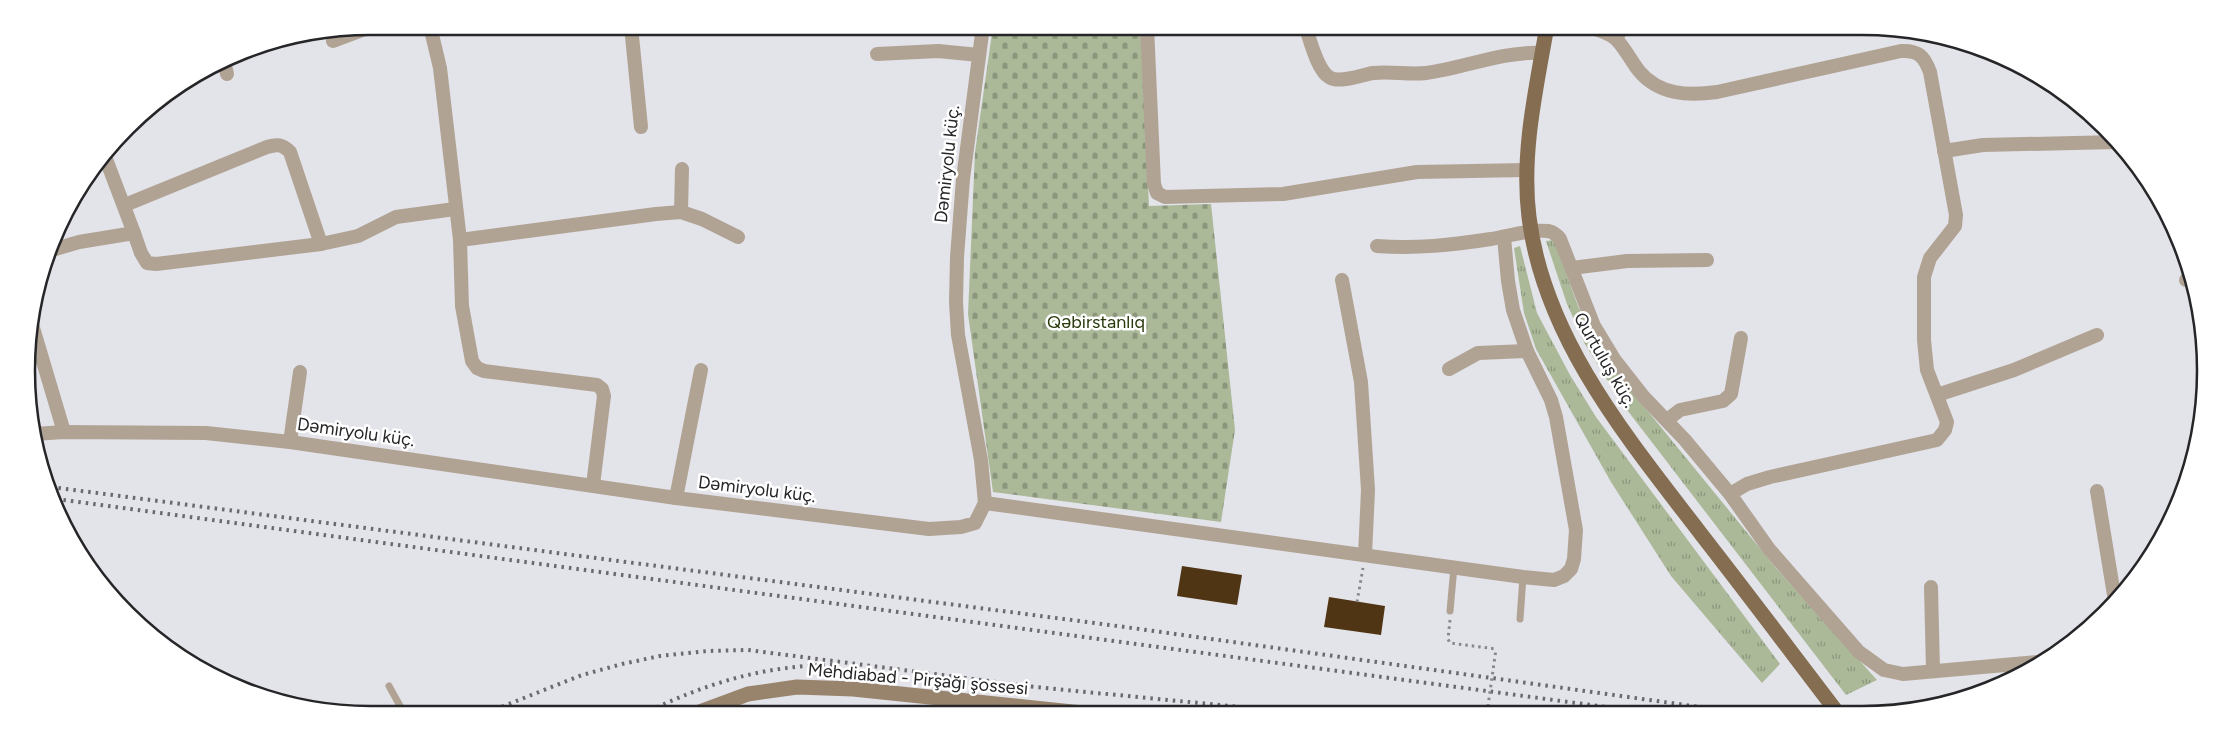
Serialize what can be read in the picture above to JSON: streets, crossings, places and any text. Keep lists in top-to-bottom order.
{
  "streets": {
    "main road": ["Qurtuluş küç.", "Mehdiabad - Pirşağı şossesi"],
    "street": ["Dəmiryolu küç."]
  },
  "parks": ["Qəbirstanlıq"]
}
